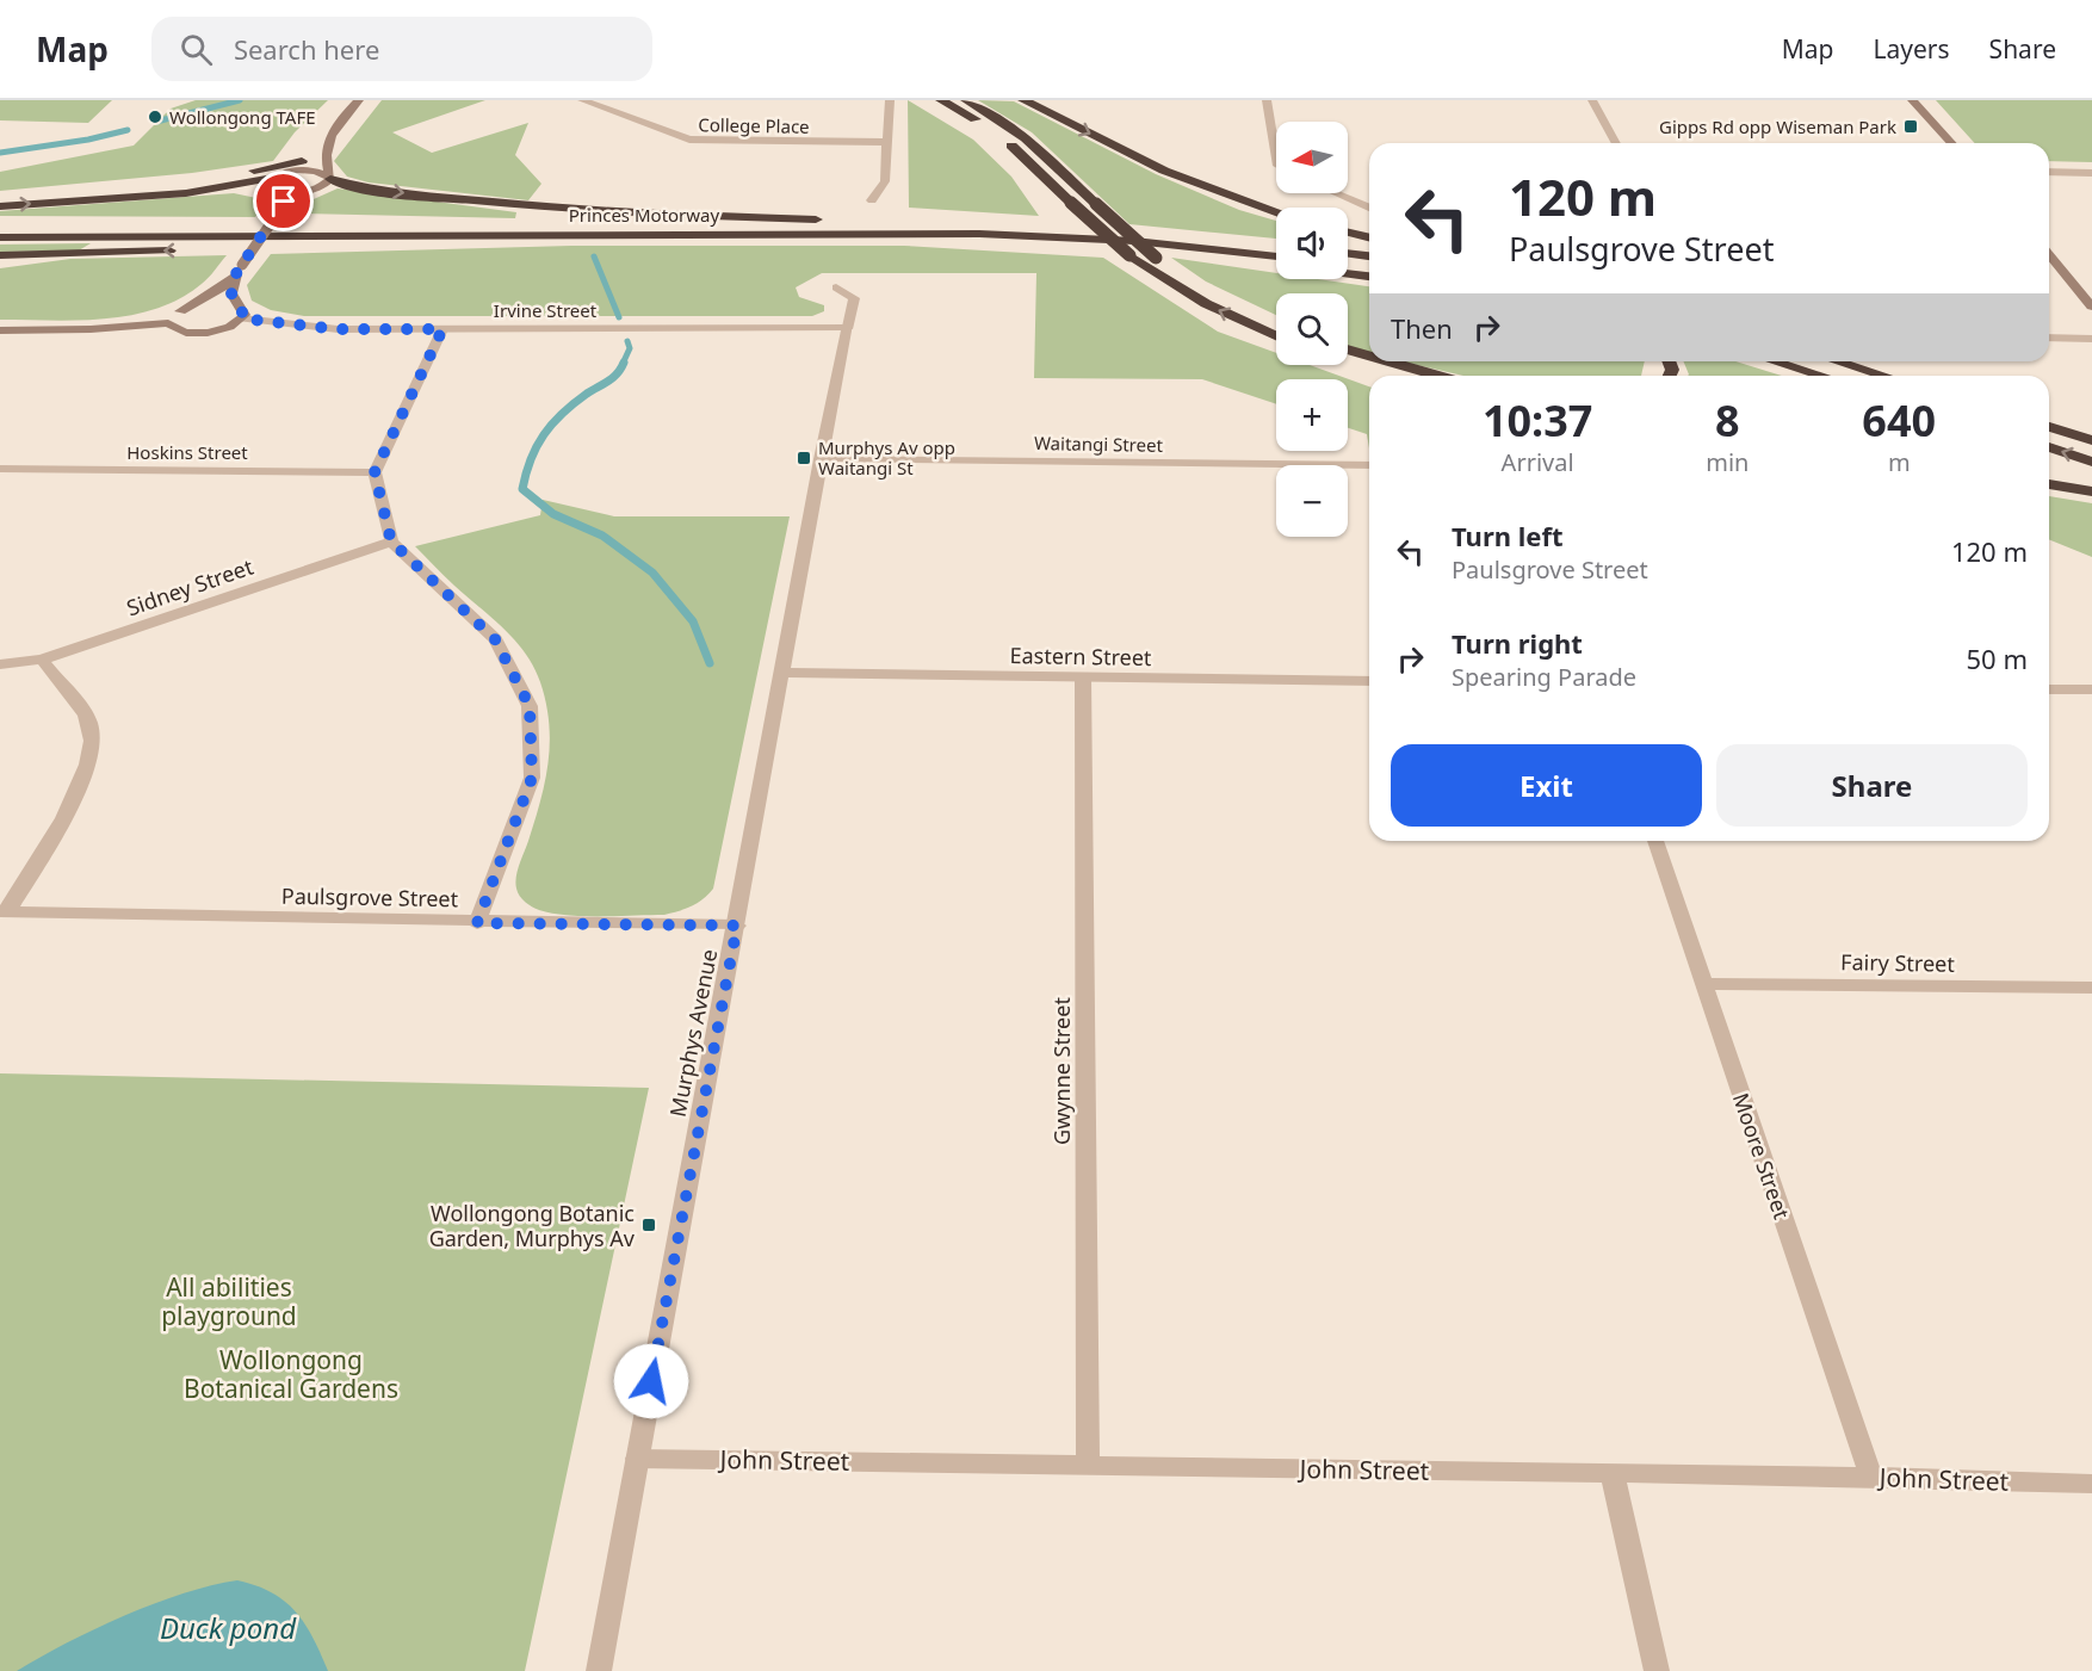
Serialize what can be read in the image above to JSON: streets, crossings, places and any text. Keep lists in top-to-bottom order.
{
  "streets": {
    "highway": ["Princes Motorway"],
    "street": [
      "College Place",
      "Irvine Street",
      "Waitangi Street",
      "Hoskins Street",
      "Sidney Street",
      "Eastern Street",
      "Paulsgrove Street",
      "Fairy Street",
      "Murphys Avenue",
      "Gwynne Street",
      "Moore Street",
      "John Street"
    ]
  },
  "crossings": [
    ["Irvine Street", "Murphys Avenue"],
    ["Waitangi Street", "Murphys Avenue"],
    ["Eastern Street", "Murphys Avenue"],
    ["Eastern Street", "Gwynne Street"],
    ["Paulsgrove Street", "Murphys Avenue"],
    ["Fairy Street", "Moore Street"],
    ["Murphys Avenue", "John Street"],
    ["Gwynne Street", "John Street"],
    ["Moore Street", "John Street"]
  ],
  "water": ["Duck pond"],
  "parks": ["All abilities playground", "Wollongong Botanical Gardens"],
  "places": {
    "other": ["Wollongong TAFE"],
    "transit": ["Gipps Rd opp Wiseman Park", "Murphys Av opp Waitangi St", "Wollongong Botanic Garden, Murphys Av"]
  },
  "north": "left",
  "page": {
    "header": "Map",
    "search": "Search here",
    "nav": ["Map", "Layers", "Share"],
    "map_buttons": ["+", "−"],
    "turn": ["120 m", "Paulsgrove Street"],
    "then": "Then",
    "eta": [
      "10:37",
      "Arrival",
      "8",
      "min",
      "640",
      "m"
    ],
    "list": [
      {
        "name": "Turn left",
        "note": "Paulsgrove Street",
        "value": "120 m"
      },
      {
        "name": "Turn right",
        "note": "Spearing Parade",
        "value": "50 m"
      }
    ],
    "buttons": ["Exit", "Share"]
  }
}
